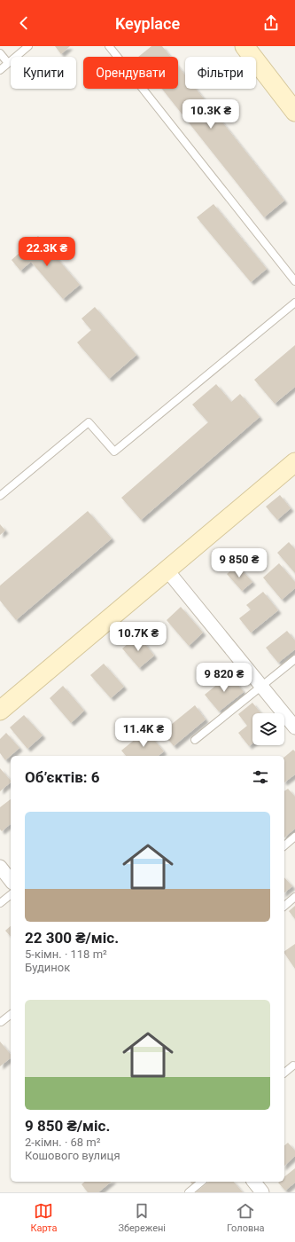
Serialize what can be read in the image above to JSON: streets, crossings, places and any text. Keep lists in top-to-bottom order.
{
  "page": {
    "header": "Keyplace",
    "chip": ["Купити", "Орендувати", "Фільтри"],
    "price": [
      "10.3K ₴",
      "22.3K ₴",
      "9 850 ₴",
      "10.7K ₴",
      "9 820 ₴",
      "11.4K ₴"
    ],
    "heading": "Об’єктів: 6",
    "list": [
      {
        "name": "22 300 ₴/міс.",
        "note": "5-кімн. · 118 m² · Будинок"
      },
      {
        "name": "9 850 ₴/міс.",
        "note": "2-кімн. · 68 m² · Кошового вулиця"
      }
    ],
    "tabs": ["Карта", "Збережені", "Головна"]
  }
}
